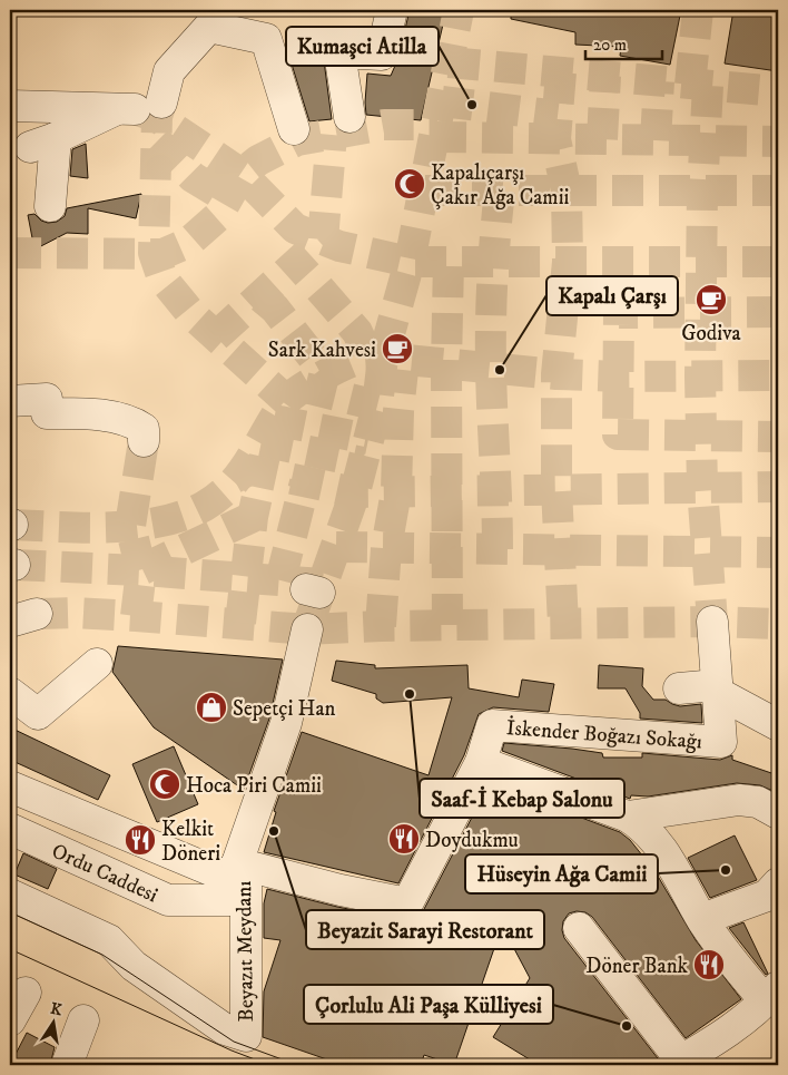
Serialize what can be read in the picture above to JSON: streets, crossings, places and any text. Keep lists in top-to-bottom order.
{
  "streets": {
    "street": ["İskender Boğazı Sokağı", "Ordu Caddesi", "Beyazıt Meydanı"]
  },
  "crossings": [
    ["İskender Boğazı Sokağı", "Ordu Caddesi"],
    ["İskender Boğazı Sokağı", "Beyazıt Meydanı"],
    ["Ordu Caddesi", "Beyazıt Meydanı"]
  ],
  "places": {
    "other": [
      "Kumaşci Atilla",
      "Kapalı Çarşı",
      "Saaf-İ Kebap Salonu",
      "Beyazit Sarayi Restorant",
      "Hüseyin Ağa Camii",
      "Çorlulu Ali Paşa Külliyesi"
    ],
    "mosque": ["Kapalıçarşı Çakır Ağa Camii", "Hoca Piri Camii"],
    "cafe": ["Godiva", "Sark Kahvesi"],
    "shop": ["Sepetçi Han"],
    "restaurant": ["Doydukmu", "Kelkit Döneri", "Döner Bank"]
  },
  "scale_bar": "20 m",
  "north": "top"
}
